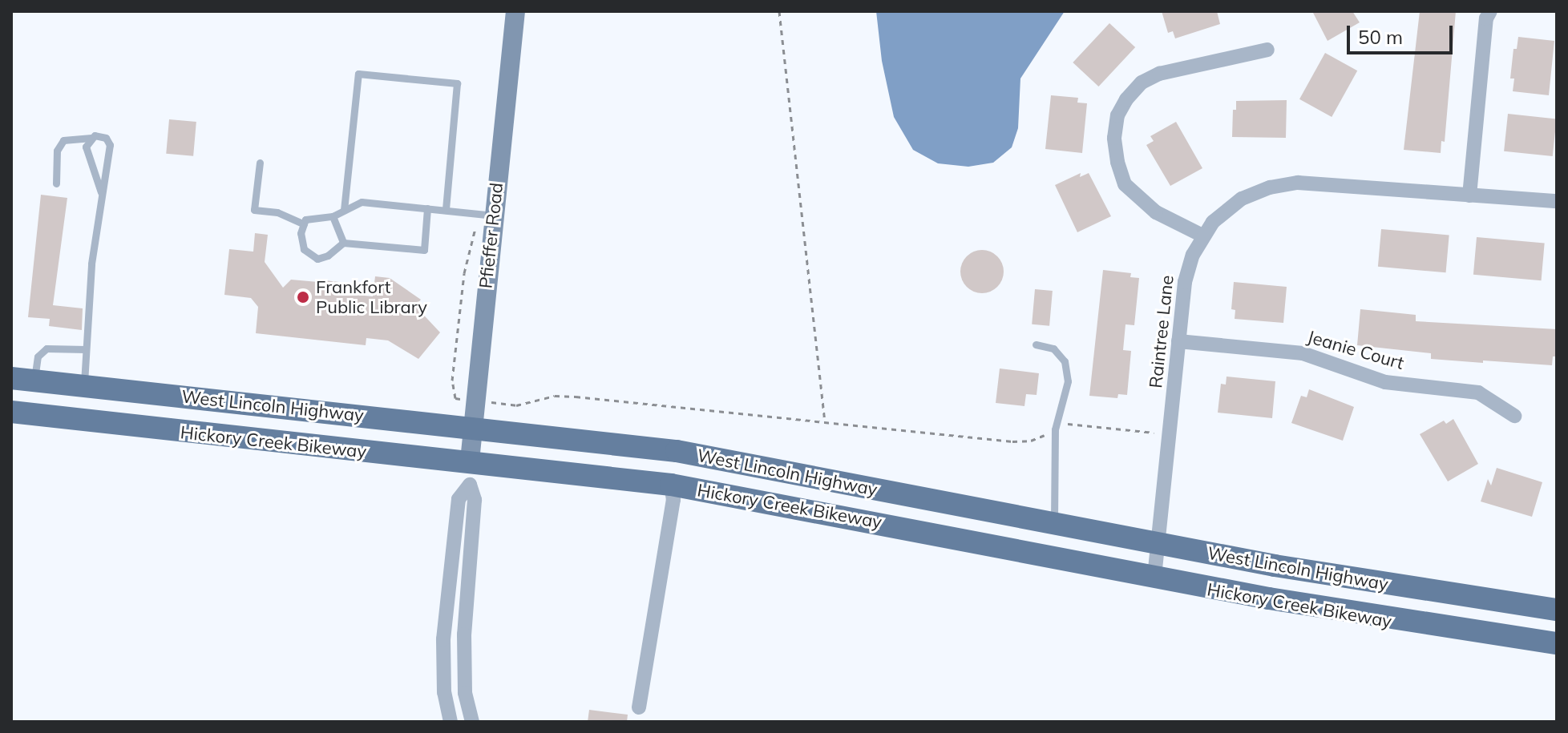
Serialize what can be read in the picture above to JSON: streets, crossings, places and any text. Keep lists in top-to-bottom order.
{
  "streets": {
    "main road": ["West Lincoln Highway"],
    "street": ["Pfieffer Road", "Raintree Lane", "Jeanie Court"]
  },
  "crossings": [
    ["Pfieffer Road", "West Lincoln Highway"],
    ["Raintree Lane", "Jeanie Court"],
    ["Raintree Lane", "West Lincoln Highway"]
  ],
  "places": ["Frankfort Public Library"],
  "scale_bar": "50 m"
}
